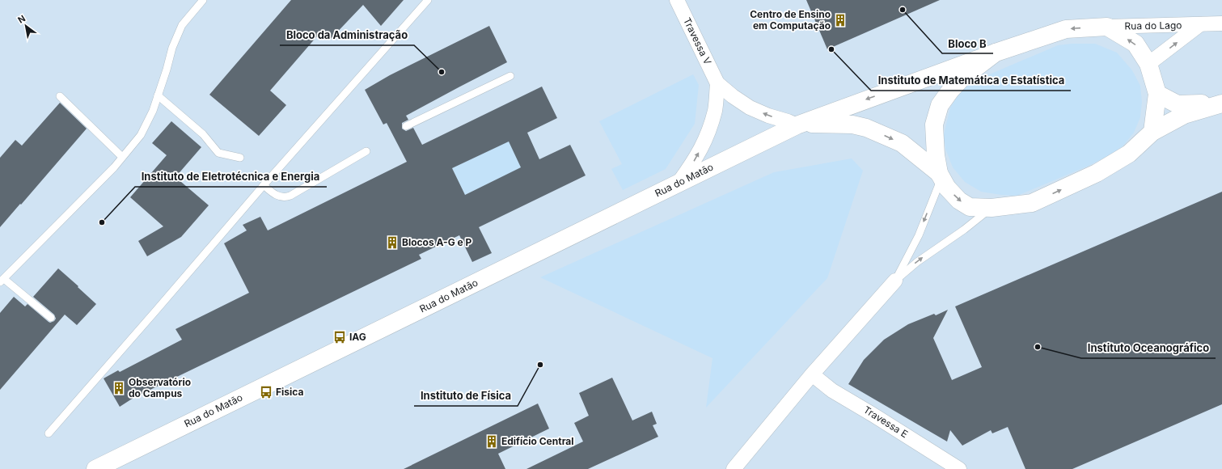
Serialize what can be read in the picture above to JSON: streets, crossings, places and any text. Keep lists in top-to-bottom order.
{
  "streets": {
    "street": [
      "Rua do Lago",
      "Travessa V",
      "Rua do Matão",
      "Travessa E"
    ]
  },
  "crossings": [
    ["Rua do Lago", "Rua do Matão"],
    ["Travessa V", "Rua do Matão"]
  ],
  "one_way": ["Travessa V"],
  "places": {
    "other": [
      "Bloco B",
      "Instituto de Matemática e Estatística",
      "Bloco da Administração",
      "Instituto de Eletrotécnica e Energia",
      "Instituto Oceanográfico",
      "Instituto de Física"
    ],
    "building": [
      "Centro de Ensino em Computação",
      "Blocos A-G e P",
      "Observatório do Campus",
      "Edifício Central"
    ],
    "bus stop": ["IAG", "Fisica"]
  },
  "north": "top left"
}
